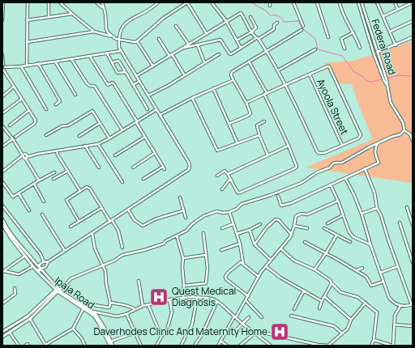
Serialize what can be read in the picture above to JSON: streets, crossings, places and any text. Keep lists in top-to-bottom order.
{
  "streets": {
    "main road": ["Ipaja Road"],
    "street": ["Federal Road", "Ayoola Street"]
  },
  "places": {
    "hospital": ["Quest Medical Diagnosis", "Daverhodes Clinic And Maternity Home"]
  }
}
